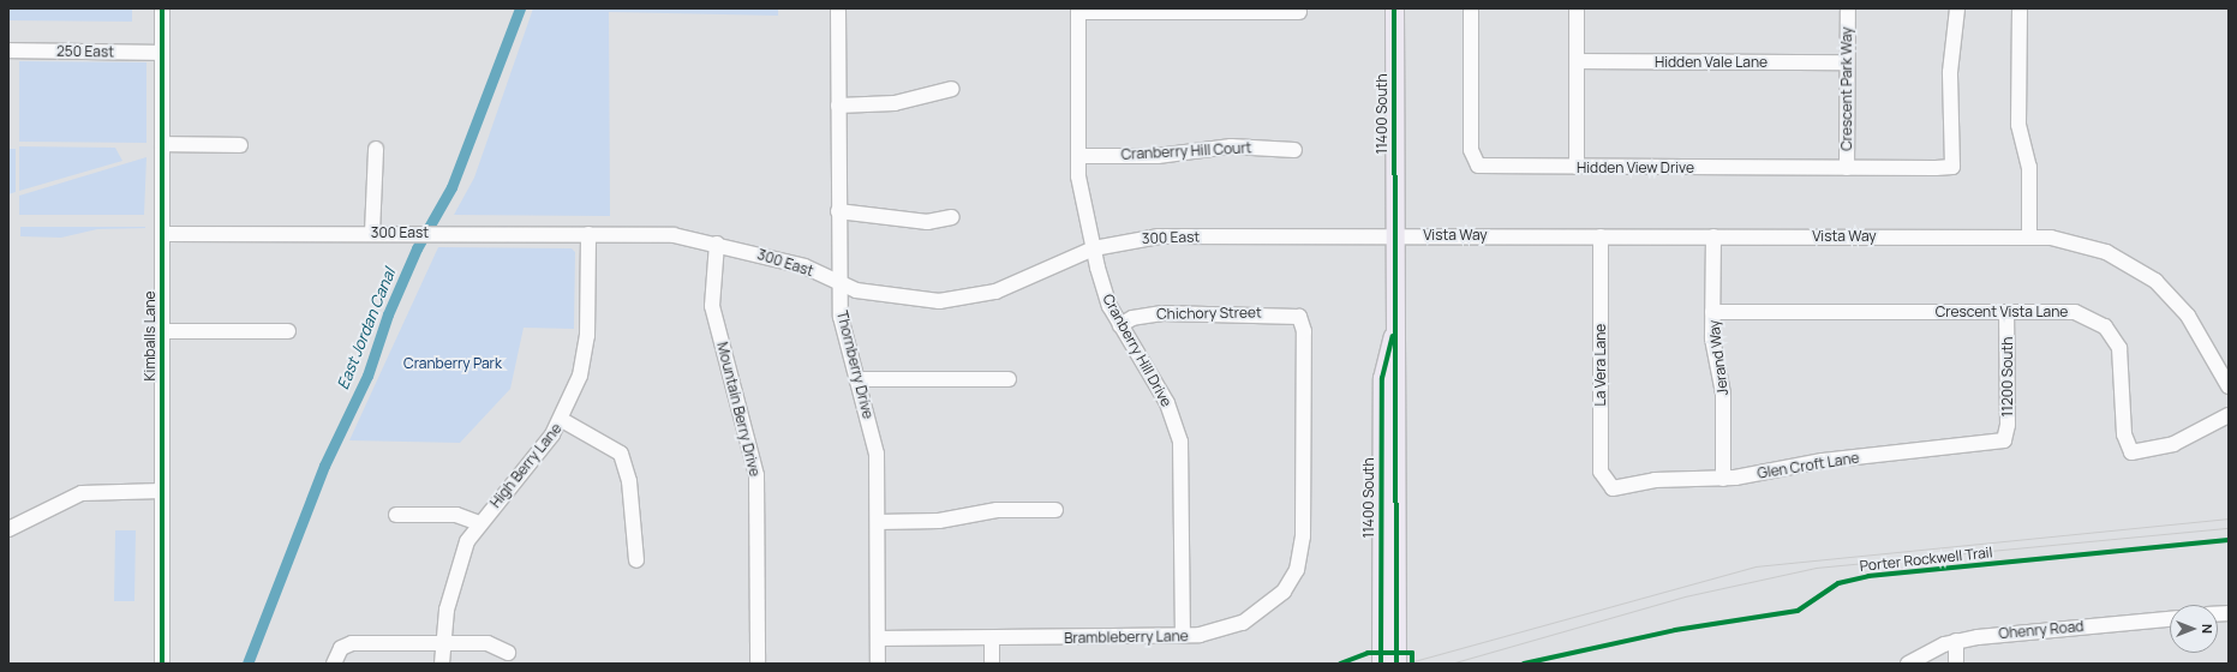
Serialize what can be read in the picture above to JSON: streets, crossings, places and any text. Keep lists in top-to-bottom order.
{
  "streets": {
    "main road": ["11400 South"],
    "street": [
      "250 East",
      "Hidden Vale Lane",
      "Crescent Park Way",
      "Cranberry Hill Court",
      "Hidden View Drive",
      "300 East",
      "Vista Way",
      "Crescent Vista Lane",
      "Chichory Street",
      "Kimballs Lane",
      "Cranberry Hill Drive",
      "Jerand Way",
      "Thornberry Drive",
      "La Vera Lane",
      "11200 South",
      "Mountain Berry Drive",
      "High Berry Lane",
      "Glen Croft Lane",
      "Ohenry Road",
      "Brambleberry Lane"
    ],
    "cycle path": ["Porter Rockwell Trail"]
  },
  "crossings": [
    ["250 East", "Kimballs Lane"],
    ["Hidden Vale Lane", "Crescent Park Way"],
    ["Crescent Park Way", "Hidden View Drive"],
    ["11400 South", "300 East"],
    ["11400 South", "Vista Way"],
    ["Cranberry Hill Court", "Cranberry Hill Drive"],
    ["300 East", "Vista Way"],
    ["300 East", "Kimballs Lane"],
    ["300 East", "Cranberry Hill Drive"],
    ["300 East", "Thornberry Drive"],
    ["300 East", "Mountain Berry Drive"],
    ["300 East", "High Berry Lane"],
    ["Vista Way", "Jerand Way"],
    ["Vista Way", "La Vera Lane"],
    ["Crescent Vista Lane", "Jerand Way"],
    ["Crescent Vista Lane", "11200 South"],
    ["Chichory Street", "Cranberry Hill Drive"],
    ["Chichory Street", "Brambleberry Lane"],
    ["Cranberry Hill Drive", "Brambleberry Lane"],
    ["Jerand Way", "Glen Croft Lane"],
    ["Thornberry Drive", "Brambleberry Lane"],
    ["La Vera Lane", "Glen Croft Lane"],
    ["11200 South", "Glen Croft Lane"]
  ],
  "water": ["East Jordan Canal"],
  "parks": ["Cranberry Park"],
  "north": "right"
}
